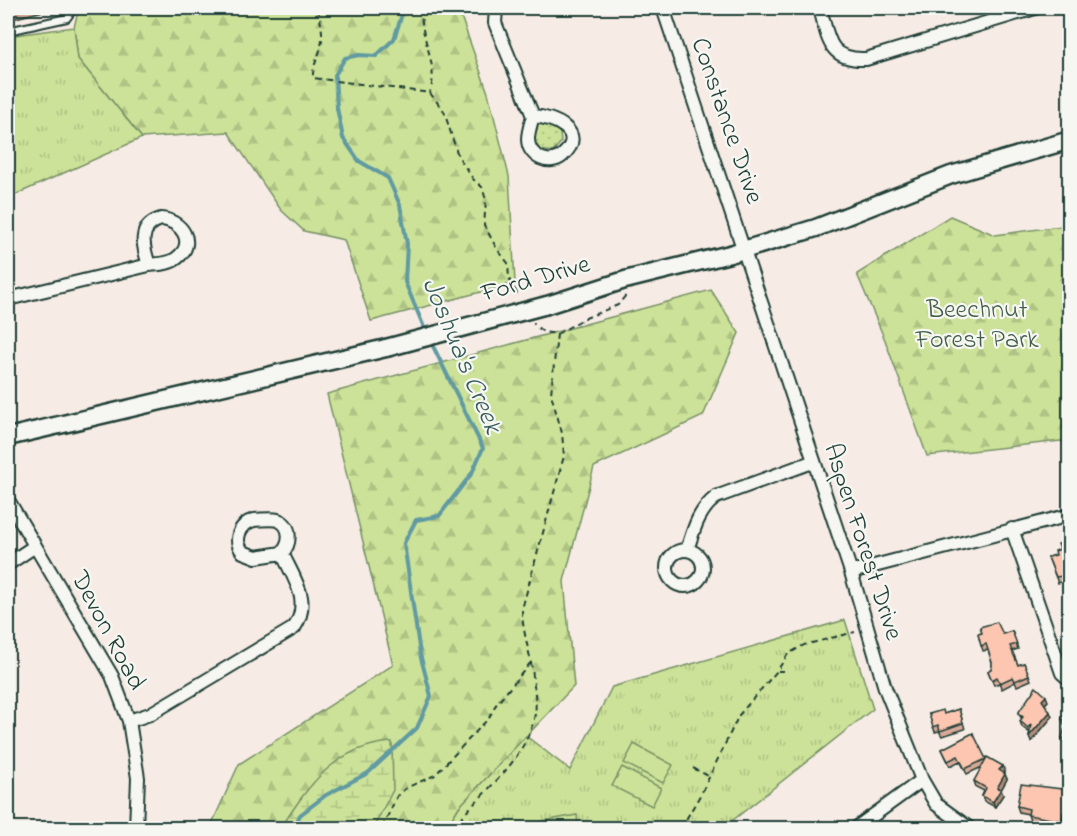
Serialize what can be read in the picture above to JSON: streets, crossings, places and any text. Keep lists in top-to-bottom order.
{
  "streets": {
    "main road": ["Ford Drive"],
    "street": ["Constance Drive", "Aspen Forest Drive", "Devon Road"]
  },
  "crossings": [
    ["Constance Drive", "Ford Drive"],
    ["Constance Drive", "Aspen Forest Drive"],
    ["Ford Drive", "Aspen Forest Drive"]
  ],
  "water": ["Joshua's Creek"],
  "parks": ["Beechnut Forest Park"]
}
